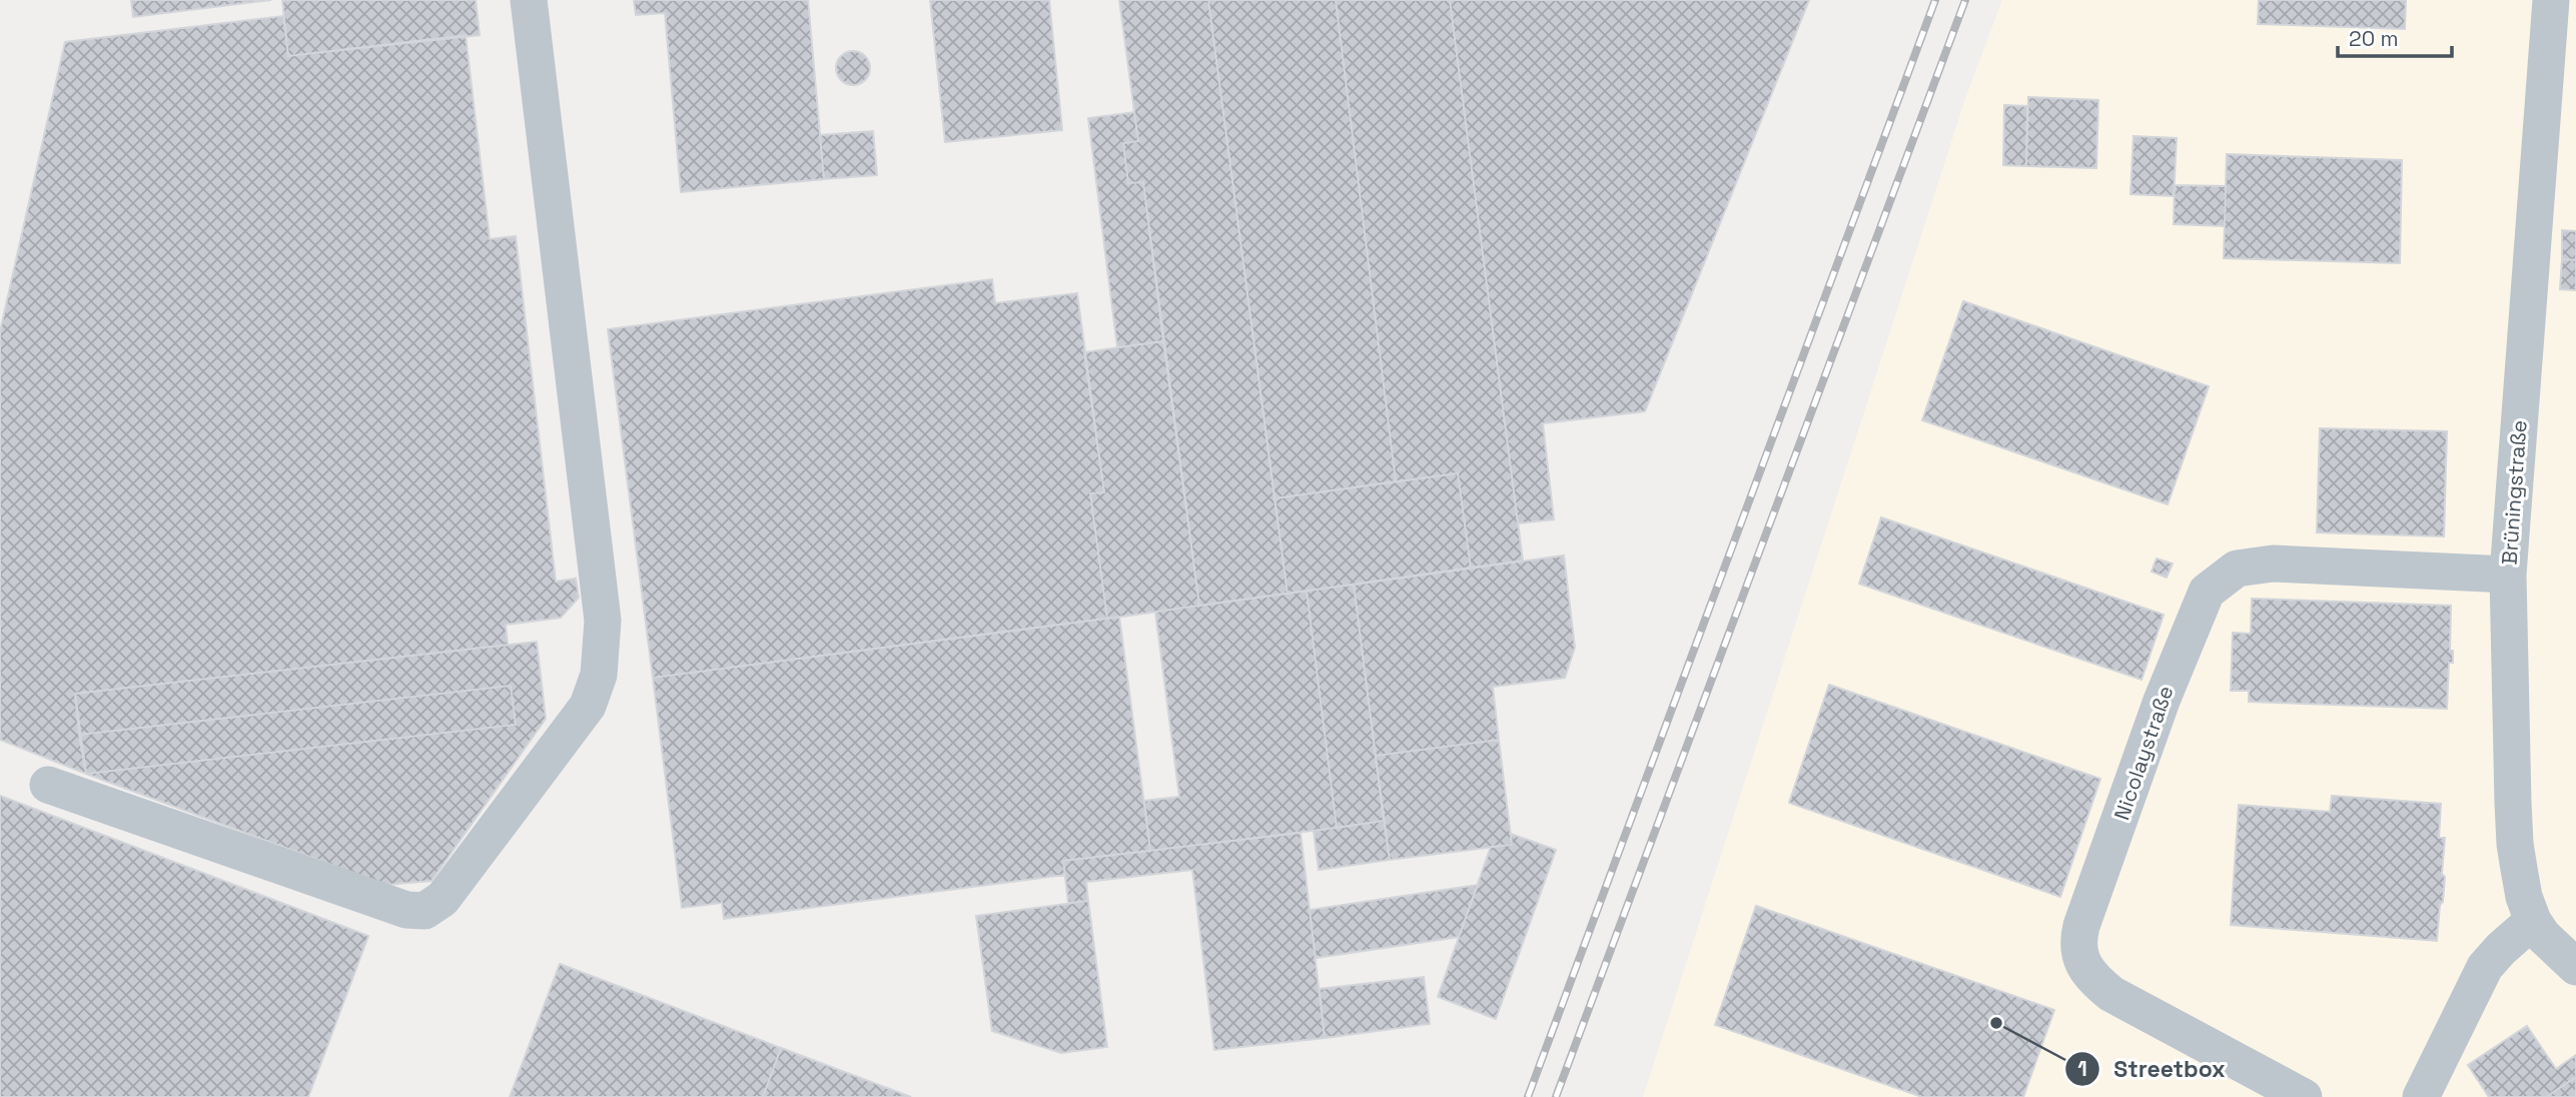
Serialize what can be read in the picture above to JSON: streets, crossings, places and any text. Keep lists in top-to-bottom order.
{
  "streets": {
    "street": ["Brüningstraße", "Nicolaystraße"]
  },
  "crossings": [
    ["Brüningstraße", "Nicolaystraße"]
  ],
  "places": ["Streetbox"],
  "scale_bar": "20 m"
}
